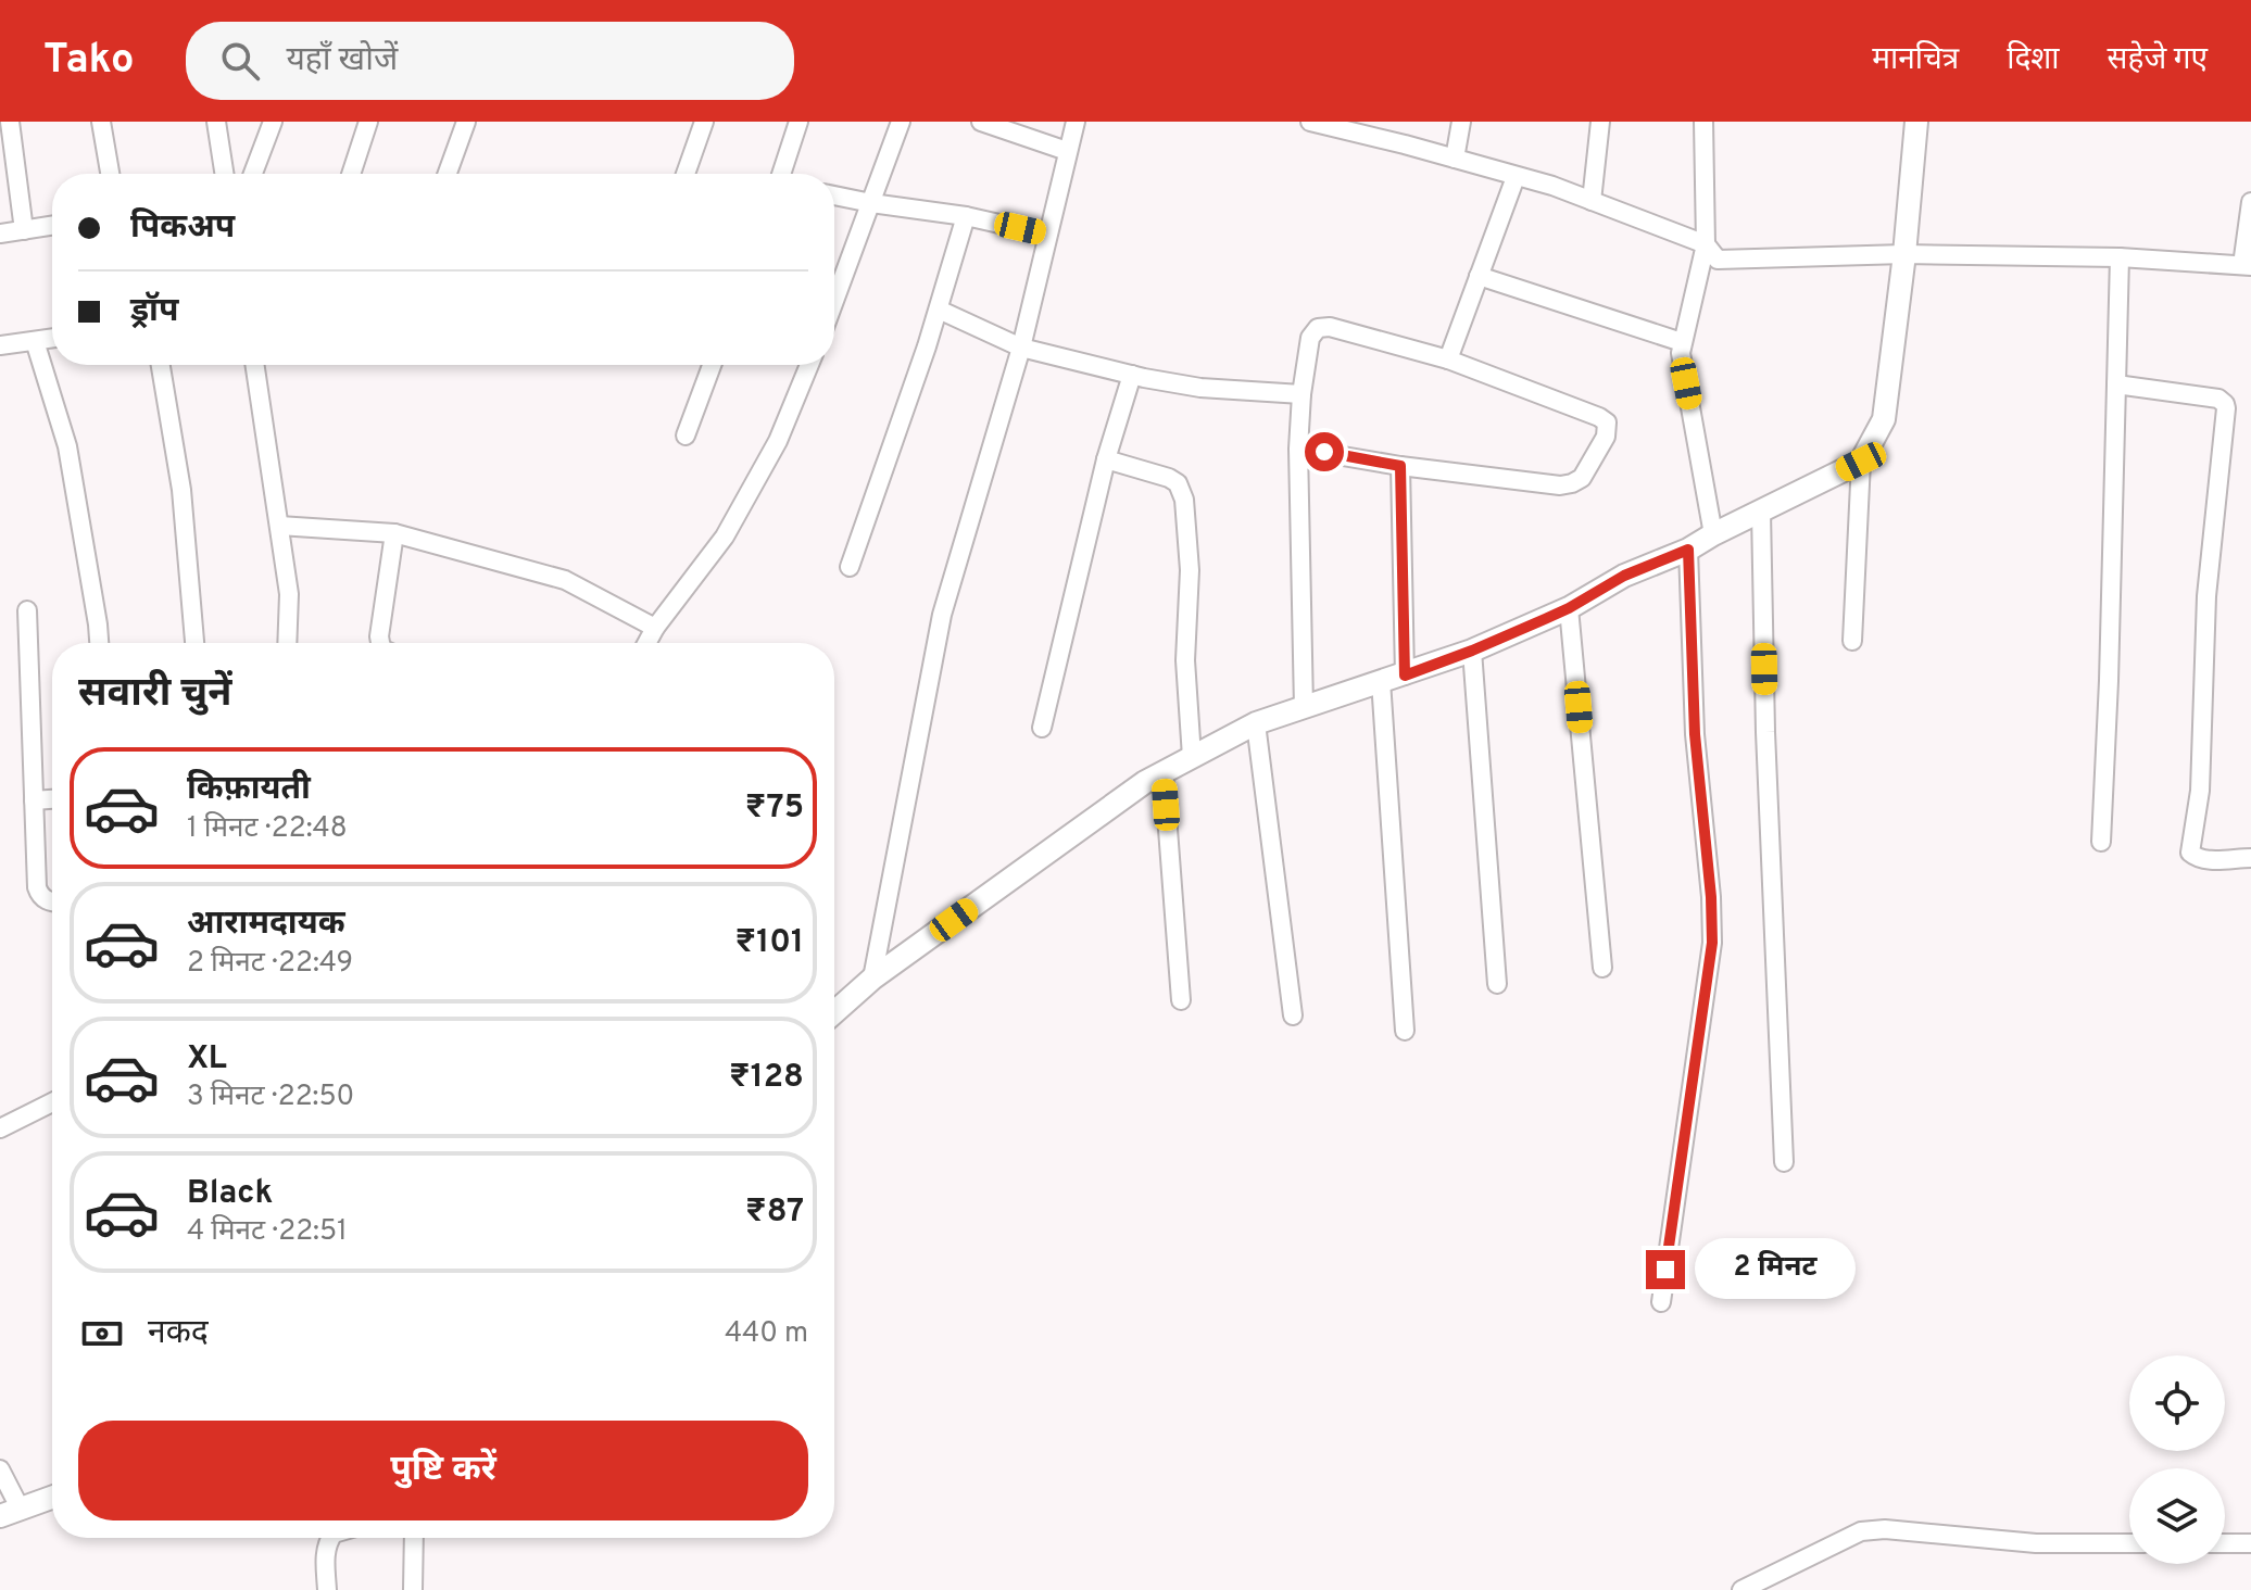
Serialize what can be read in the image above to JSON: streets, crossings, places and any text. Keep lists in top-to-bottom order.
{
  "page": {
    "header": "Tako",
    "search": "यहाँ खोजें",
    "nav": ["मानचित्र", "दिशा", "सहेजे गए"],
    "banner": ["पिकअप", "ड्रॉप"],
    "heading": "सवारी चुनें",
    "list": [
      {
        "name": "किफ़ायती",
        "note": "1 मिनट · 22:48",
        "value": "₹75"
      },
      {
        "name": "आरामदायक",
        "note": "2 मिनट · 22:49",
        "value": "₹101"
      },
      {
        "name": "XL",
        "note": "3 मिनट · 22:50",
        "value": "₹128"
      },
      {
        "name": "Black",
        "note": "4 मिनट · 22:51",
        "value": "₹87"
      }
    ],
    "bubble": "2 मिनट",
    "pay": ["नकद", "440 m"],
    "buttons": "पुष्टि करें"
  }
}
